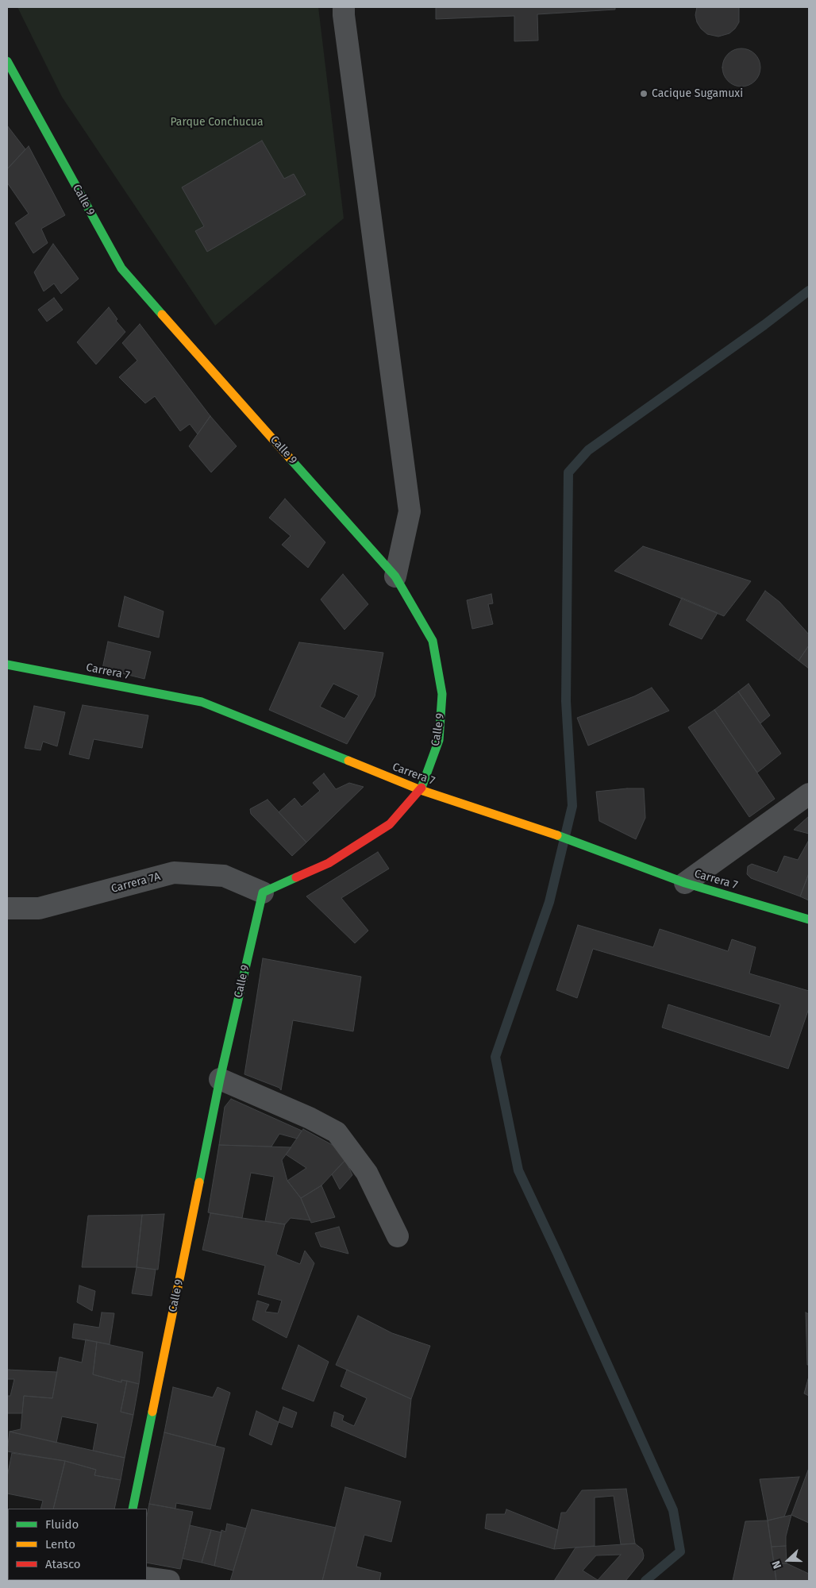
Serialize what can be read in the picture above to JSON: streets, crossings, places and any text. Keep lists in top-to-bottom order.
{
  "streets": {
    "street": ["Calle 9", "Carrera 7", "Carrera 7A"]
  },
  "crossings": [
    ["Calle 9", "Carrera 7"],
    ["Calle 9", "Carrera 7A"]
  ],
  "parks": ["Parque Conchucua"],
  "places": ["Cacique Sugamuxi"],
  "legend": ["Fluido", "Lento", "Atasco"],
  "north": "left"
}
